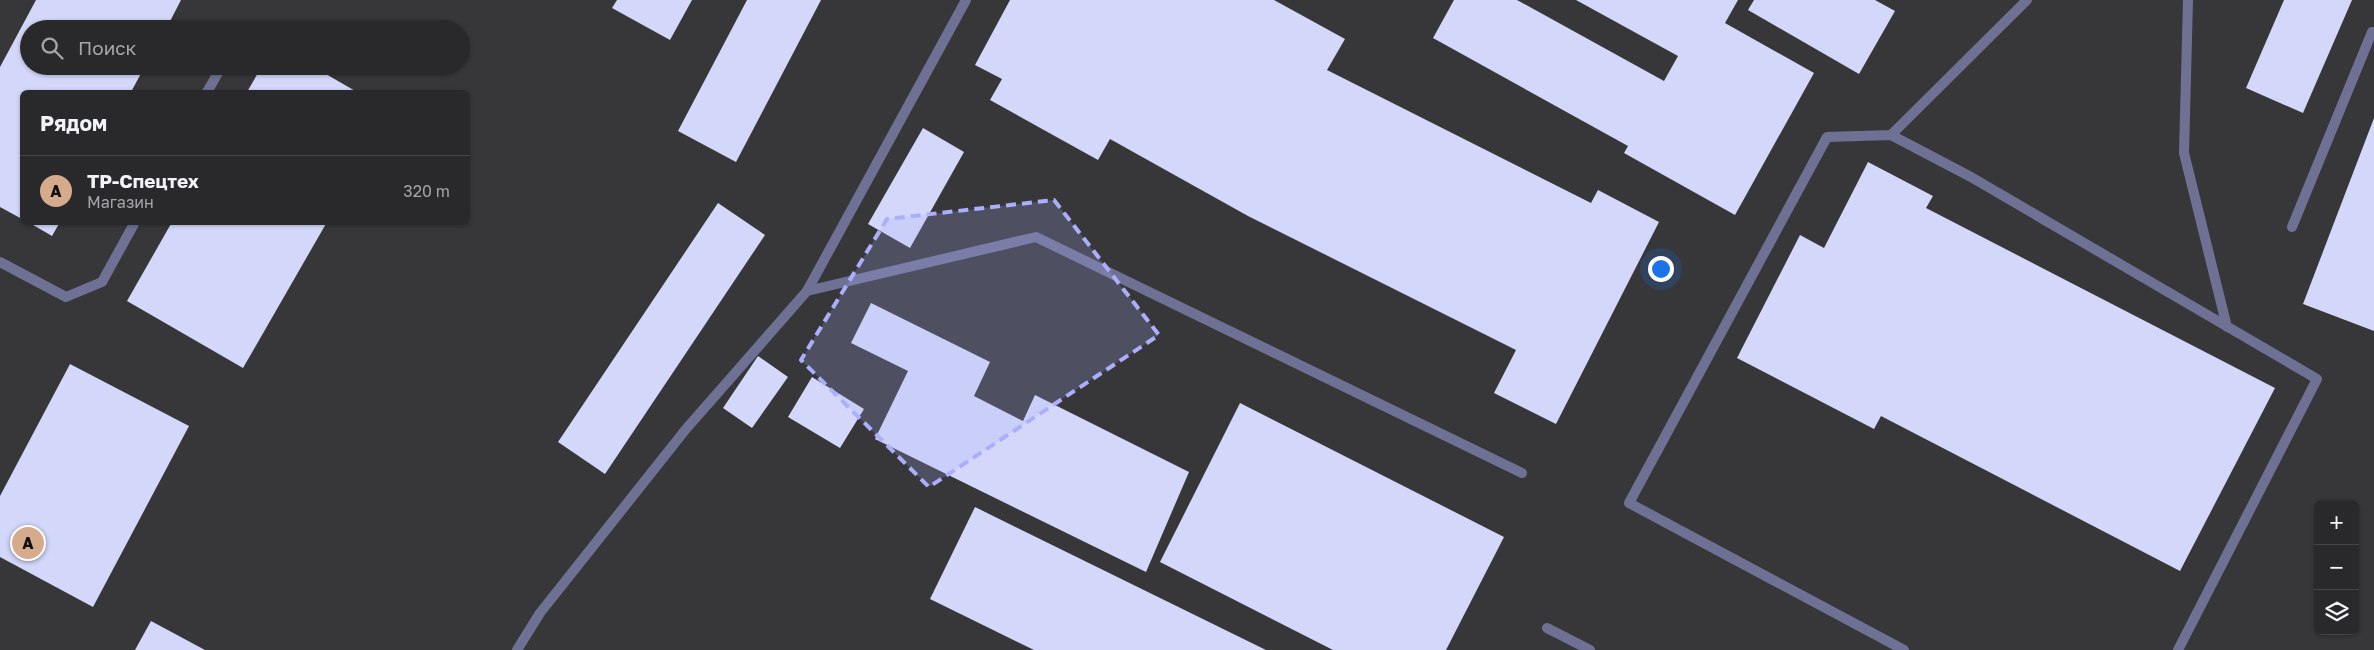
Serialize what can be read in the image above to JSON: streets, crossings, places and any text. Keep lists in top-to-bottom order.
{
  "page": {
    "search": "Поиск",
    "heading": "Рядом",
    "list": [
      {
        "mark": "A",
        "name": "ТР-Спецтех",
        "note": "Магазин",
        "value": "320 m"
      }
    ],
    "map_buttons": ["+", "−"],
    "pins": "A"
  }
}
